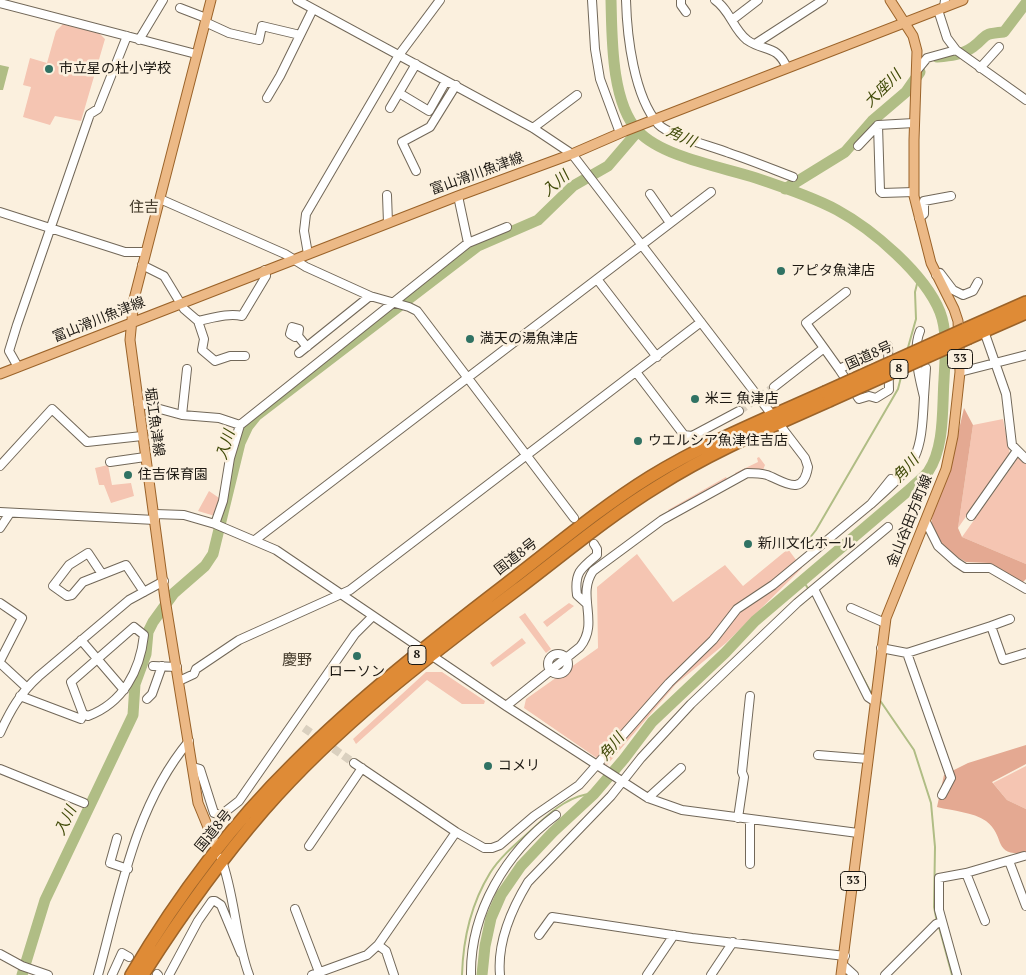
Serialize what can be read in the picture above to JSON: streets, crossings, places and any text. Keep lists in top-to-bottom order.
{
  "streets": {
    "highway": ["国道8号", "8"],
    "main road": [
      "富山滑川魚津線",
      "33",
      "堀江魚津線",
      "金山谷田方町線"
    ]
  },
  "crossings": [
    ["富山滑川魚津線", "堀江魚津線"],
    ["富山滑川魚津線", "金山谷田方町線"],
    ["国道8号", "堀江魚津線"]
  ],
  "districts": ["住吉", "慶野"],
  "water": ["大座川", "角川", "入川"],
  "places": [
    "市立星の杜小学校",
    "アピタ魚津店",
    "満天の湯魚津店",
    "米三 魚津店",
    "ウエルシア魚津住吉店",
    "住吉保育園",
    "新川文化ホール",
    "ローソン",
    "コメリ"
  ]
}
